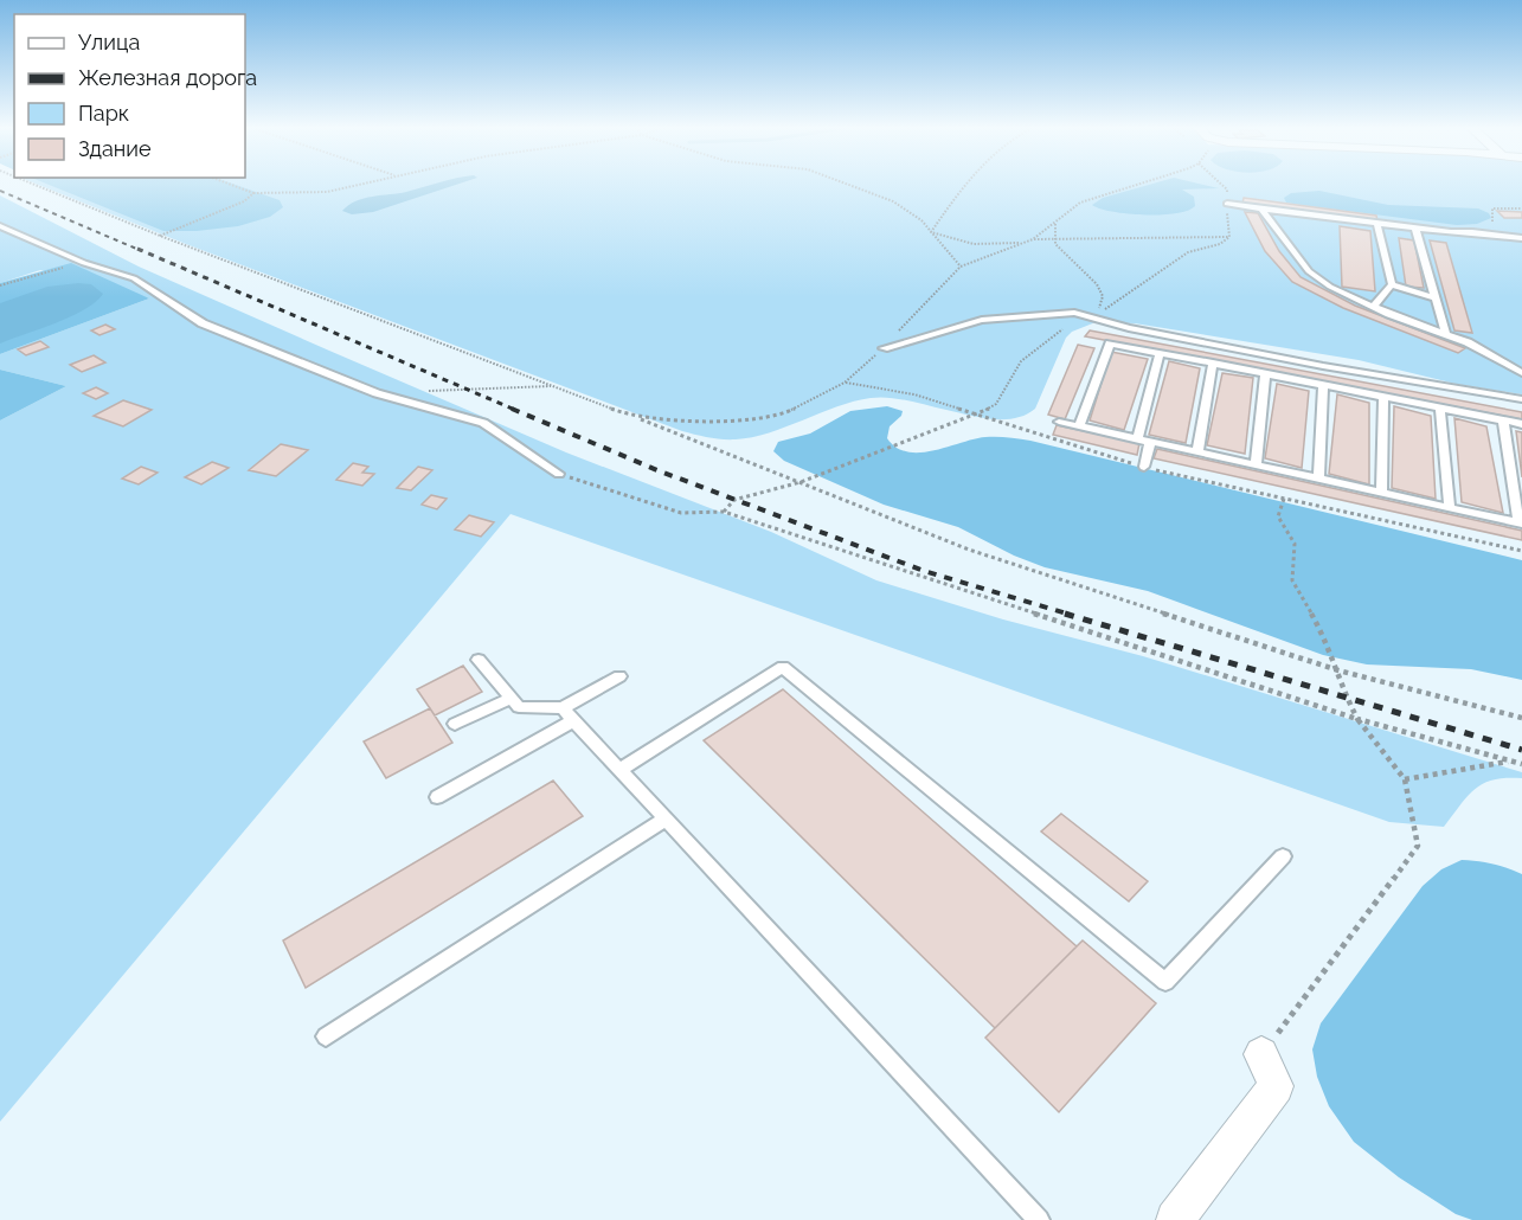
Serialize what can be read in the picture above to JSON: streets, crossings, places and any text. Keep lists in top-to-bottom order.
{
  "legend": [
    "Улица",
    "Железная дорога",
    "Парк",
    "Здание"
  ]
}
